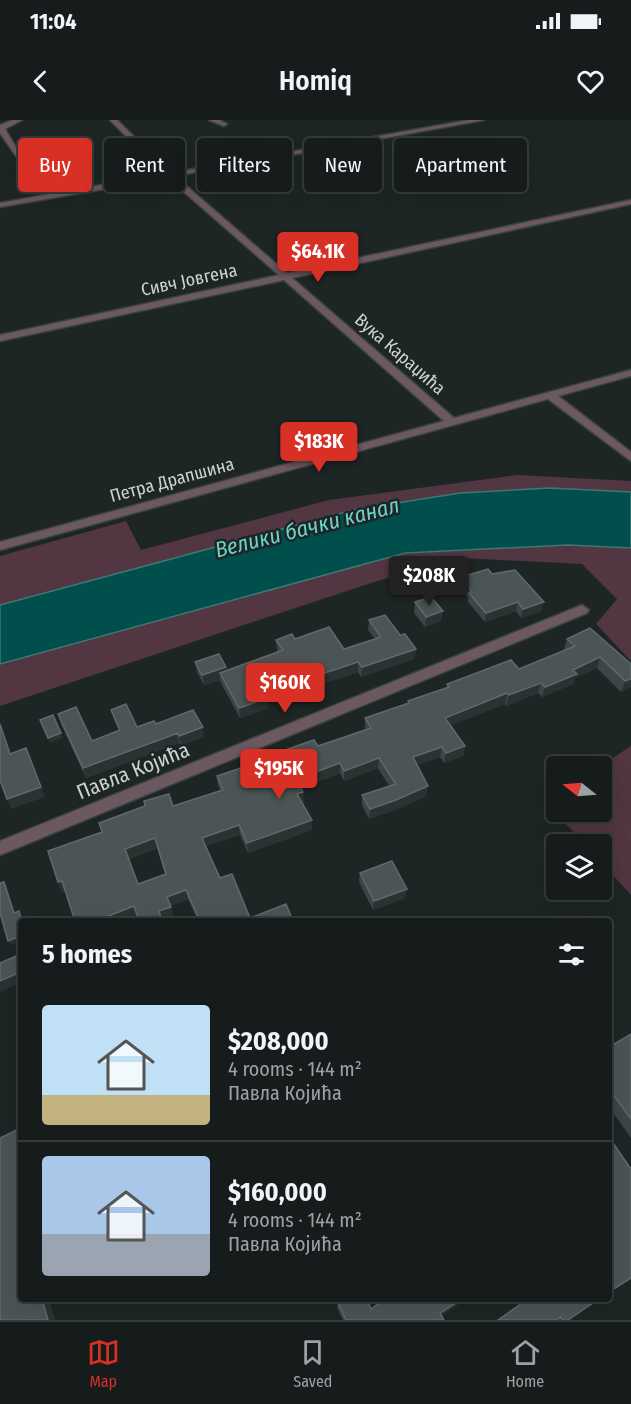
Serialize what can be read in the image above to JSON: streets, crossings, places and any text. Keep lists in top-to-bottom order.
{
  "streets": {
    "street": [
      "Сивч Јовгена",
      "Вука Караџића",
      "Петра Драпшина",
      "Павла Којића"
    ]
  },
  "crossings": [
    ["Сивч Јовгена", "Вука Караџића"],
    ["Вука Караџића", "Петра Драпшина"]
  ],
  "water": ["Велики бачки канал"],
  "north": "left",
  "page": {
    "status": "11:04",
    "header": "Homiq",
    "chip": [
      "Buy",
      "Rent",
      "Filters",
      "New",
      "Apartment"
    ],
    "price": [
      "$64.1K",
      "$183K",
      "$208K",
      "$160K",
      "$195K"
    ],
    "heading": "5 homes",
    "list": [
      {
        "name": "$208,000",
        "note": "4 rooms · 144 m² · Павла Којића"
      },
      {
        "name": "$160,000",
        "note": "4 rooms · 144 m² · Павла Којића"
      }
    ],
    "tabs": ["Map", "Saved", "Home"]
  }
}
